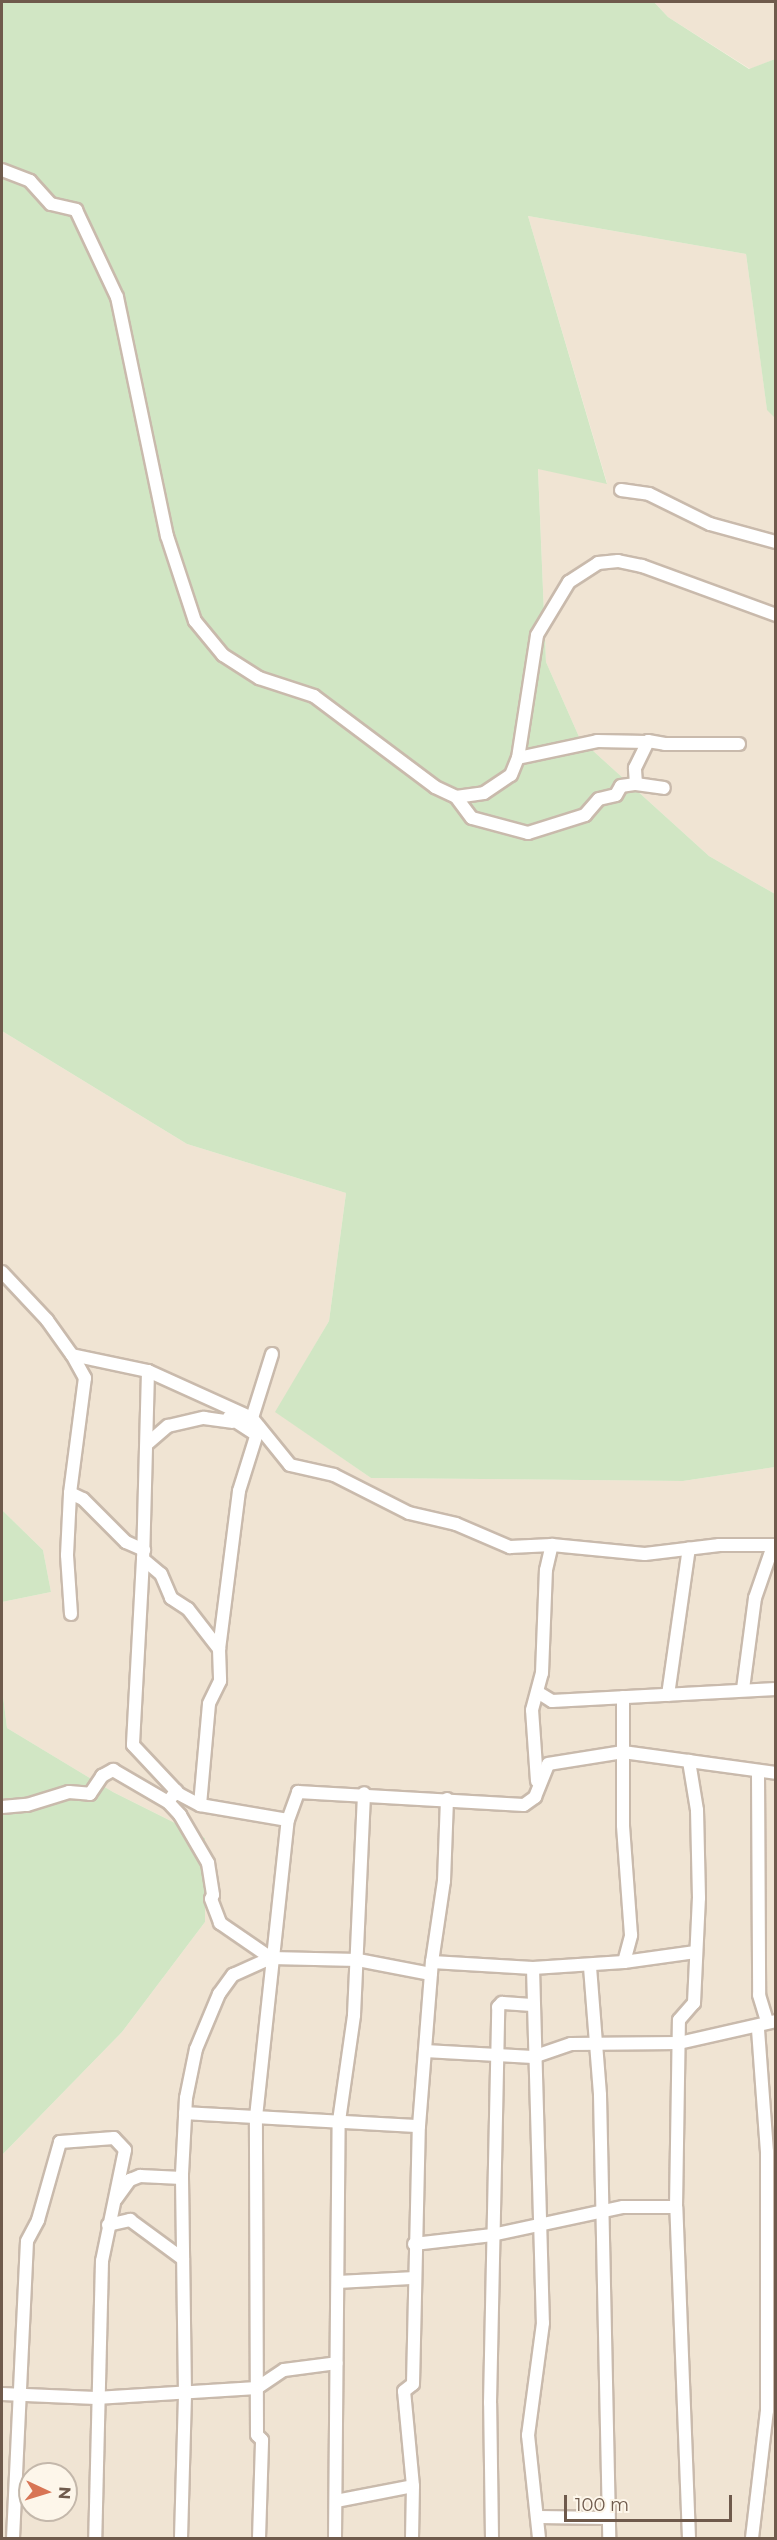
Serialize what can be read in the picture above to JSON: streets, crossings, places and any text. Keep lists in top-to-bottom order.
{
  "scale_bar": "100 m",
  "north": "right"
}
